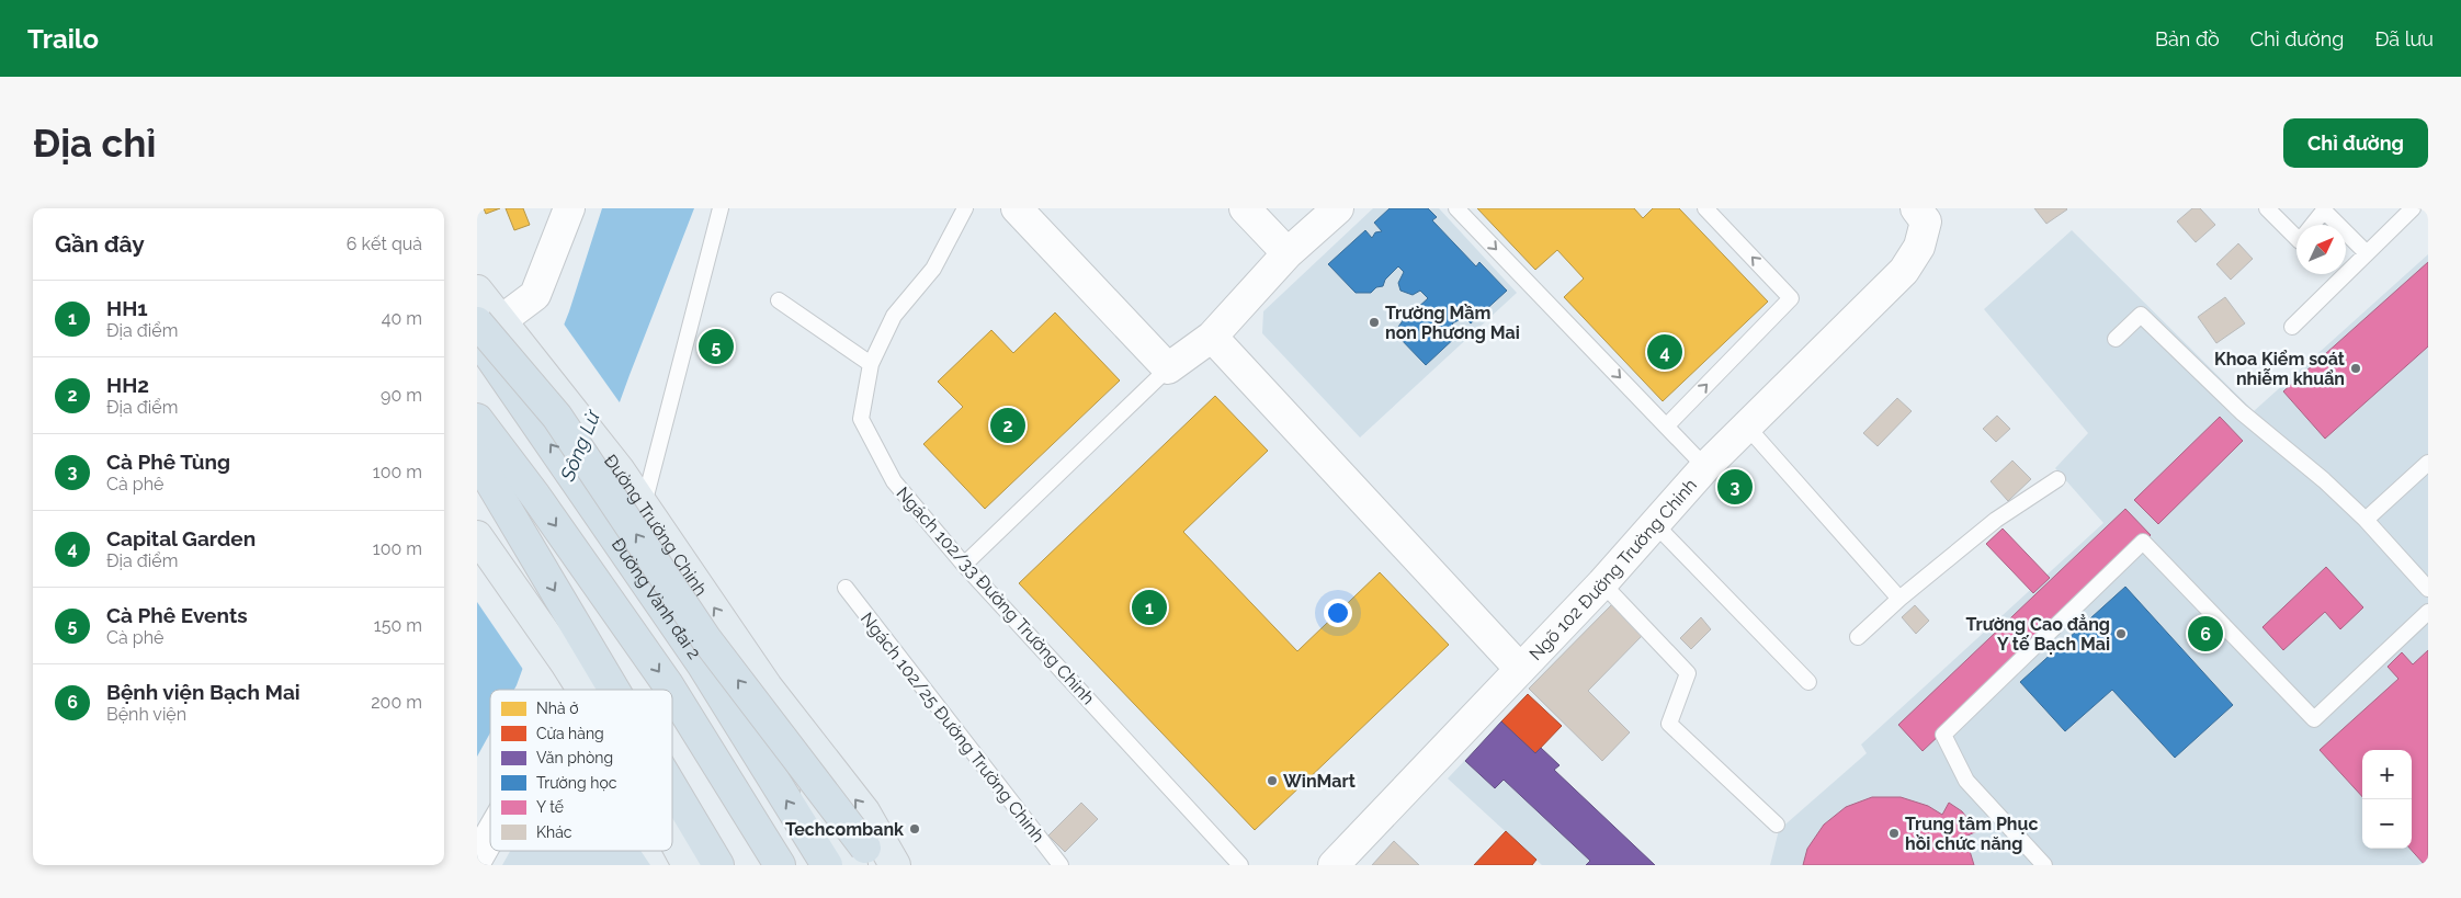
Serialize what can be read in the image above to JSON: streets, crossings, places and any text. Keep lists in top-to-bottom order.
{
  "streets": {
    "highway": ["Đường Vành đai 2"],
    "main road": ["Đường Trường Chinh"],
    "street": ["Ngõ 102 Đường Trường Chinh"],
    "lane": ["Ngách 102/33 Đường Trường Chinh", "Ngách 102/25 Đường Trường Chinh"]
  },
  "crossings": [
    ["Đường Trường Chinh", "Đường Vành đai 2"]
  ],
  "water": ["Sông Lừ"],
  "places": [
    "Trường Mầm non Phương Mai",
    "Khoa Kiểm soát nhiễm khuẩn",
    "Trường Cao đẳng Y tế Bạch Mai",
    "WinMart",
    "Techcombank",
    "Trung tâm Phục hồi chức năng"
  ],
  "legend": [
    "Nhà ở",
    "Cửa hàng",
    "Văn phòng",
    "Trường học",
    "Y tế",
    "Khác"
  ],
  "north": "top right",
  "page": {
    "header": "Trailo",
    "nav": ["Bản đồ", "Chỉ đường", "Đã lưu"],
    "buttons": "Chỉ đường",
    "title": "Địa chỉ",
    "heading": ["Gần đây", "6 kết quả"],
    "list": [
      {
        "mark": "1",
        "name": "HH1",
        "note": "Địa điểm",
        "value": "40 m"
      },
      {
        "mark": "2",
        "name": "HH2",
        "note": "Địa điểm",
        "value": "90 m"
      },
      {
        "mark": "3",
        "name": "Cà Phê Tùng",
        "note": "Cà phê",
        "value": "100 m"
      },
      {
        "mark": "4",
        "name": "Capital Garden",
        "note": "Địa điểm",
        "value": "100 m"
      },
      {
        "mark": "5",
        "name": "Cà Phê Events",
        "note": "Cà phê",
        "value": "150 m"
      },
      {
        "mark": "6",
        "name": "Bệnh viện Bạch Mai",
        "note": "Bệnh viện",
        "value": "200 m"
      }
    ],
    "pins": [
      "5",
      "4",
      "2",
      "3",
      "1",
      "6"
    ],
    "map_buttons": ["+", "−"]
  }
}
